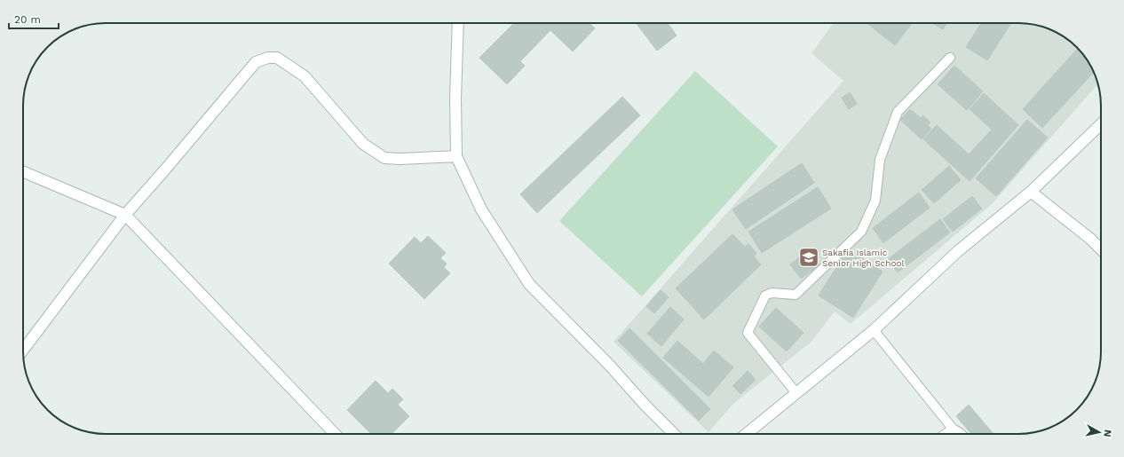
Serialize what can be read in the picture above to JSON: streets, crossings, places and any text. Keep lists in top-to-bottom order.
{
  "places": {
    "school or university": ["Sakafia Islamic Senior High School"]
  },
  "scale_bar": "20 m",
  "north": "right"
}
